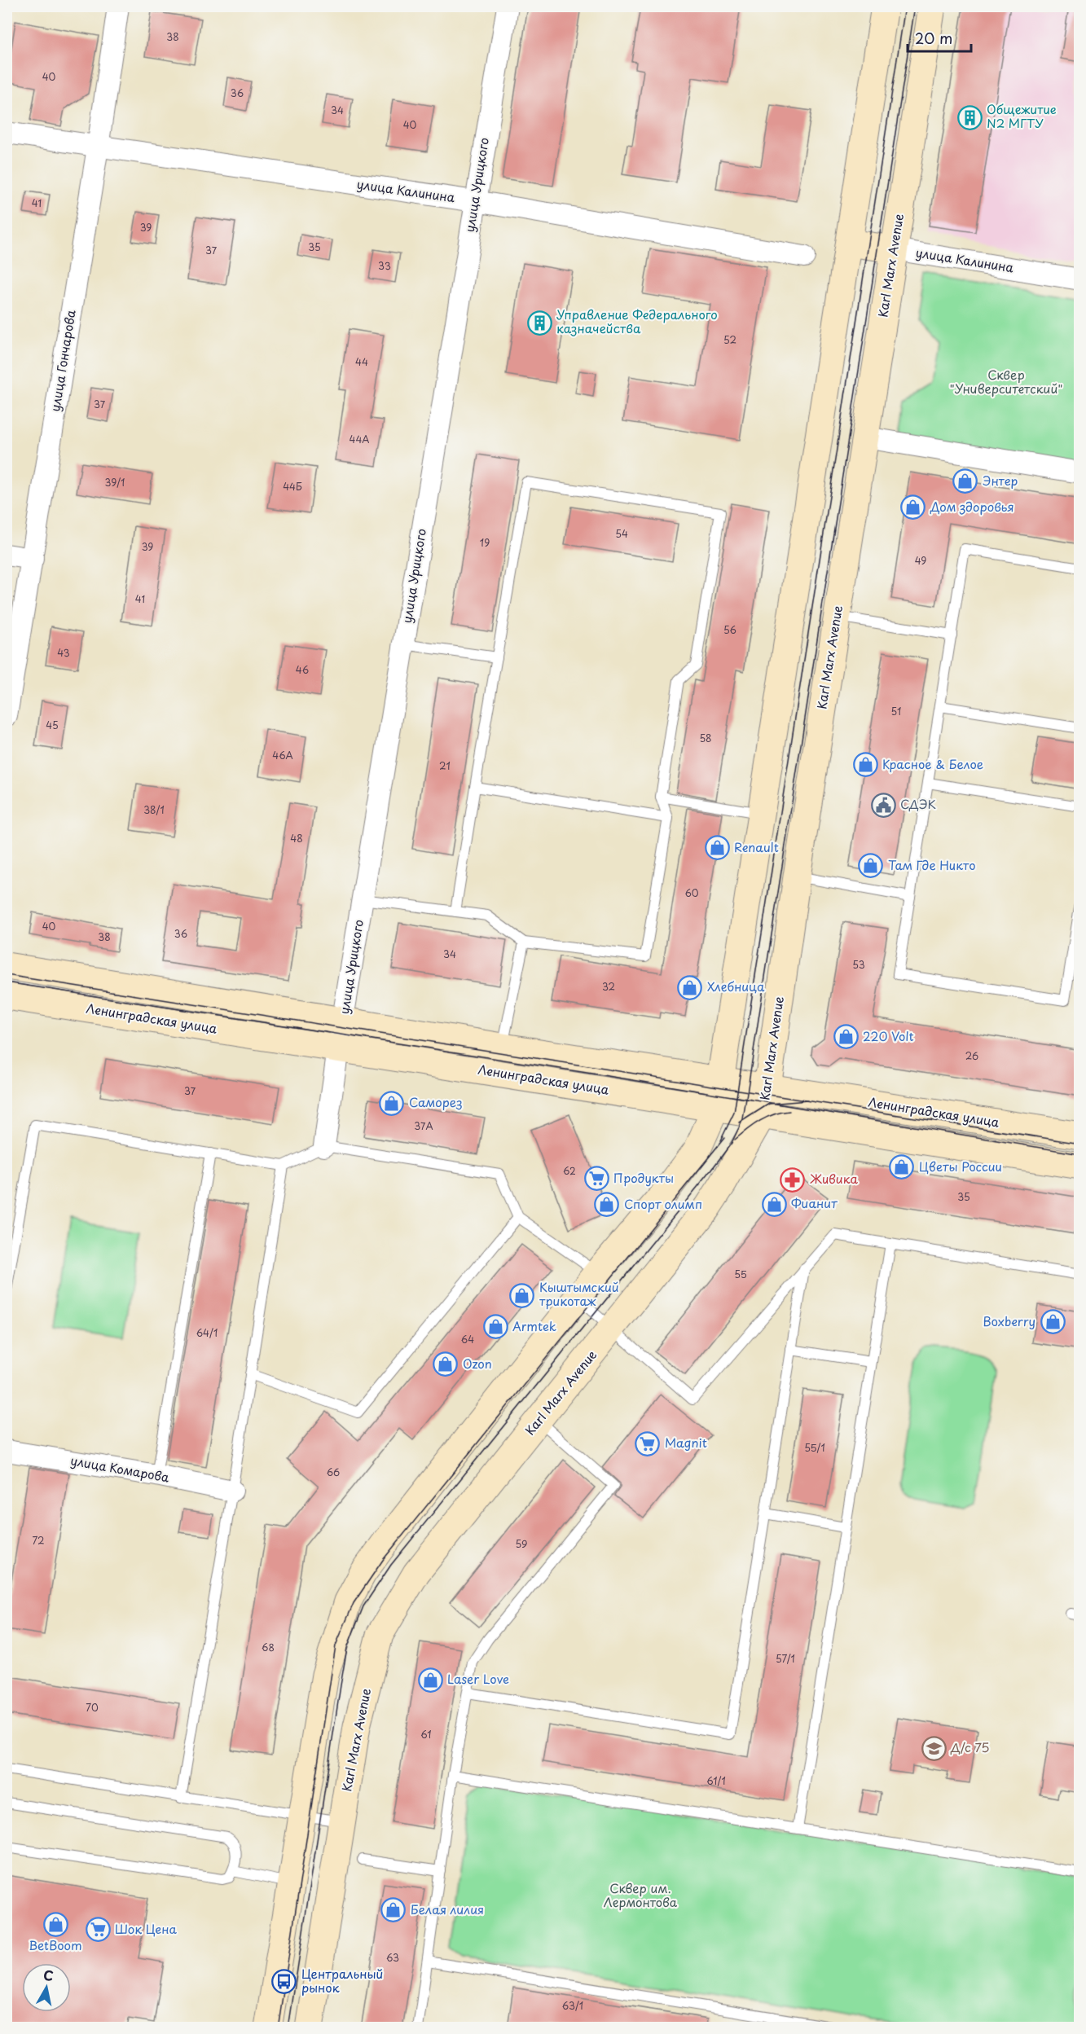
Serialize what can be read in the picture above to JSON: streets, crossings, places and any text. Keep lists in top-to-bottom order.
{
  "streets": {
    "main road": ["улица Калинина", "Karl Marx Avenue", "Ленинградская улица"],
    "street": ["улица Урицкого", "улица Гончарова", "улица Комарова"]
  },
  "crossings": [
    ["улица Урицкого", "улица Калинина"],
    ["улица Урицкого", "Ленинградская улица"],
    ["улица Калинина", "Karl Marx Avenue"],
    ["улица Калинина", "улица Гончарова"],
    ["Karl Marx Avenue", "Ленинградская улица"]
  ],
  "parks": ["Сквер \"Университетский\"", "Сквер им. Лермонтова"],
  "places": {
    "building": ["Общежитие N2 МГТУ", "Управление Федерального казначейства"],
    "shop": [
      "Энтер",
      "Дом здоровья",
      "Красное & Белое",
      "Renault",
      "Там Где Никто",
      "Хлебница",
      "220 Volt",
      "Саморез",
      "Цветы России",
      "Фианит",
      "Спорт олимп",
      "Кыштымский трикотаж",
      "Boxberry",
      "Armtek",
      "Ozon",
      "Laser Love",
      "Белая лилия",
      "BetBoom"
    ],
    "public building": ["СДЭК"],
    "supermarket": ["Продукты", "Magnit", "Шок Цена"],
    "pharmacy": ["Живика"],
    "school or university": ["Д/с 75"],
    "bus stop": ["Центральный рынок"]
  },
  "house_numbers": [
    "38",
    "40",
    "36",
    "34",
    "40",
    "41",
    "39",
    "35",
    "37",
    "33",
    "52",
    "44",
    "37",
    "44А",
    "39/1",
    "44Б",
    "54",
    "19",
    "39",
    "49",
    "41",
    "56",
    "43",
    "46",
    "51",
    "45",
    "58",
    "46А",
    "21",
    "38/1",
    "48",
    "60",
    "40",
    "36",
    "38",
    "34",
    "53",
    "32",
    "26",
    "37",
    "37А",
    "62",
    "35",
    "55",
    "64/1",
    "64",
    "55/1",
    "66",
    "72",
    "59",
    "68",
    "57/1",
    "70",
    "61",
    "61/1",
    "63",
    "63/1"
  ],
  "scale_bar": "20 m",
  "north": "top"
}
